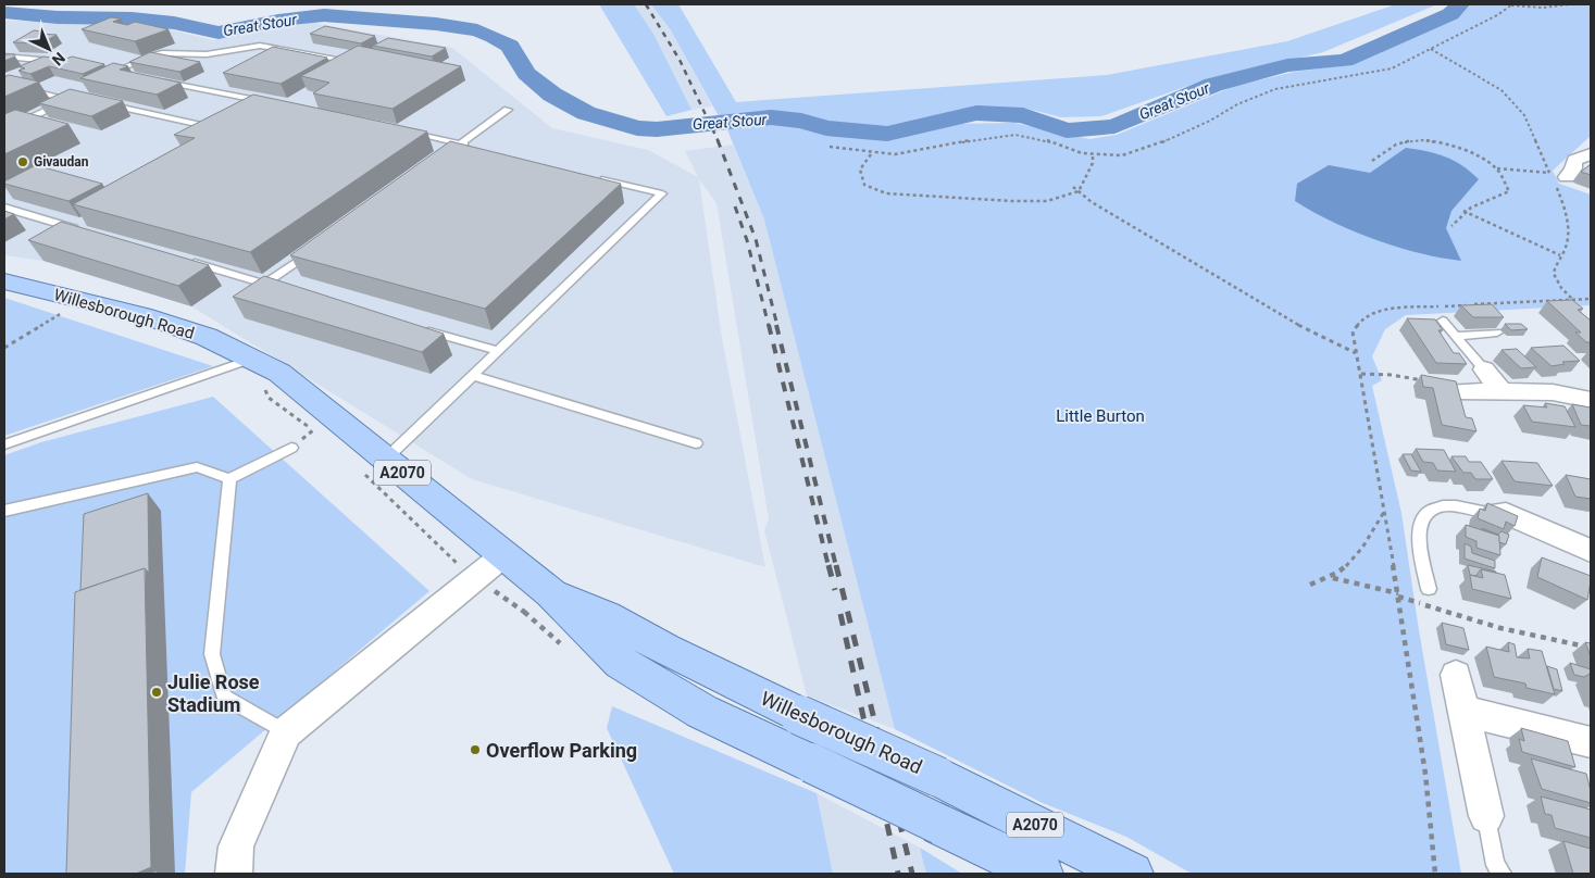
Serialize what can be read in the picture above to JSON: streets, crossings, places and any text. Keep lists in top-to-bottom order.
{
  "streets": {
    "main road": ["Willesborough Road", "A2070"]
  },
  "water": ["Great Stour"],
  "parks": ["Little Burton"],
  "places": ["Givaudan", "Julie Rose Stadium", "Overflow Parking"],
  "north": "bottom right"
}
